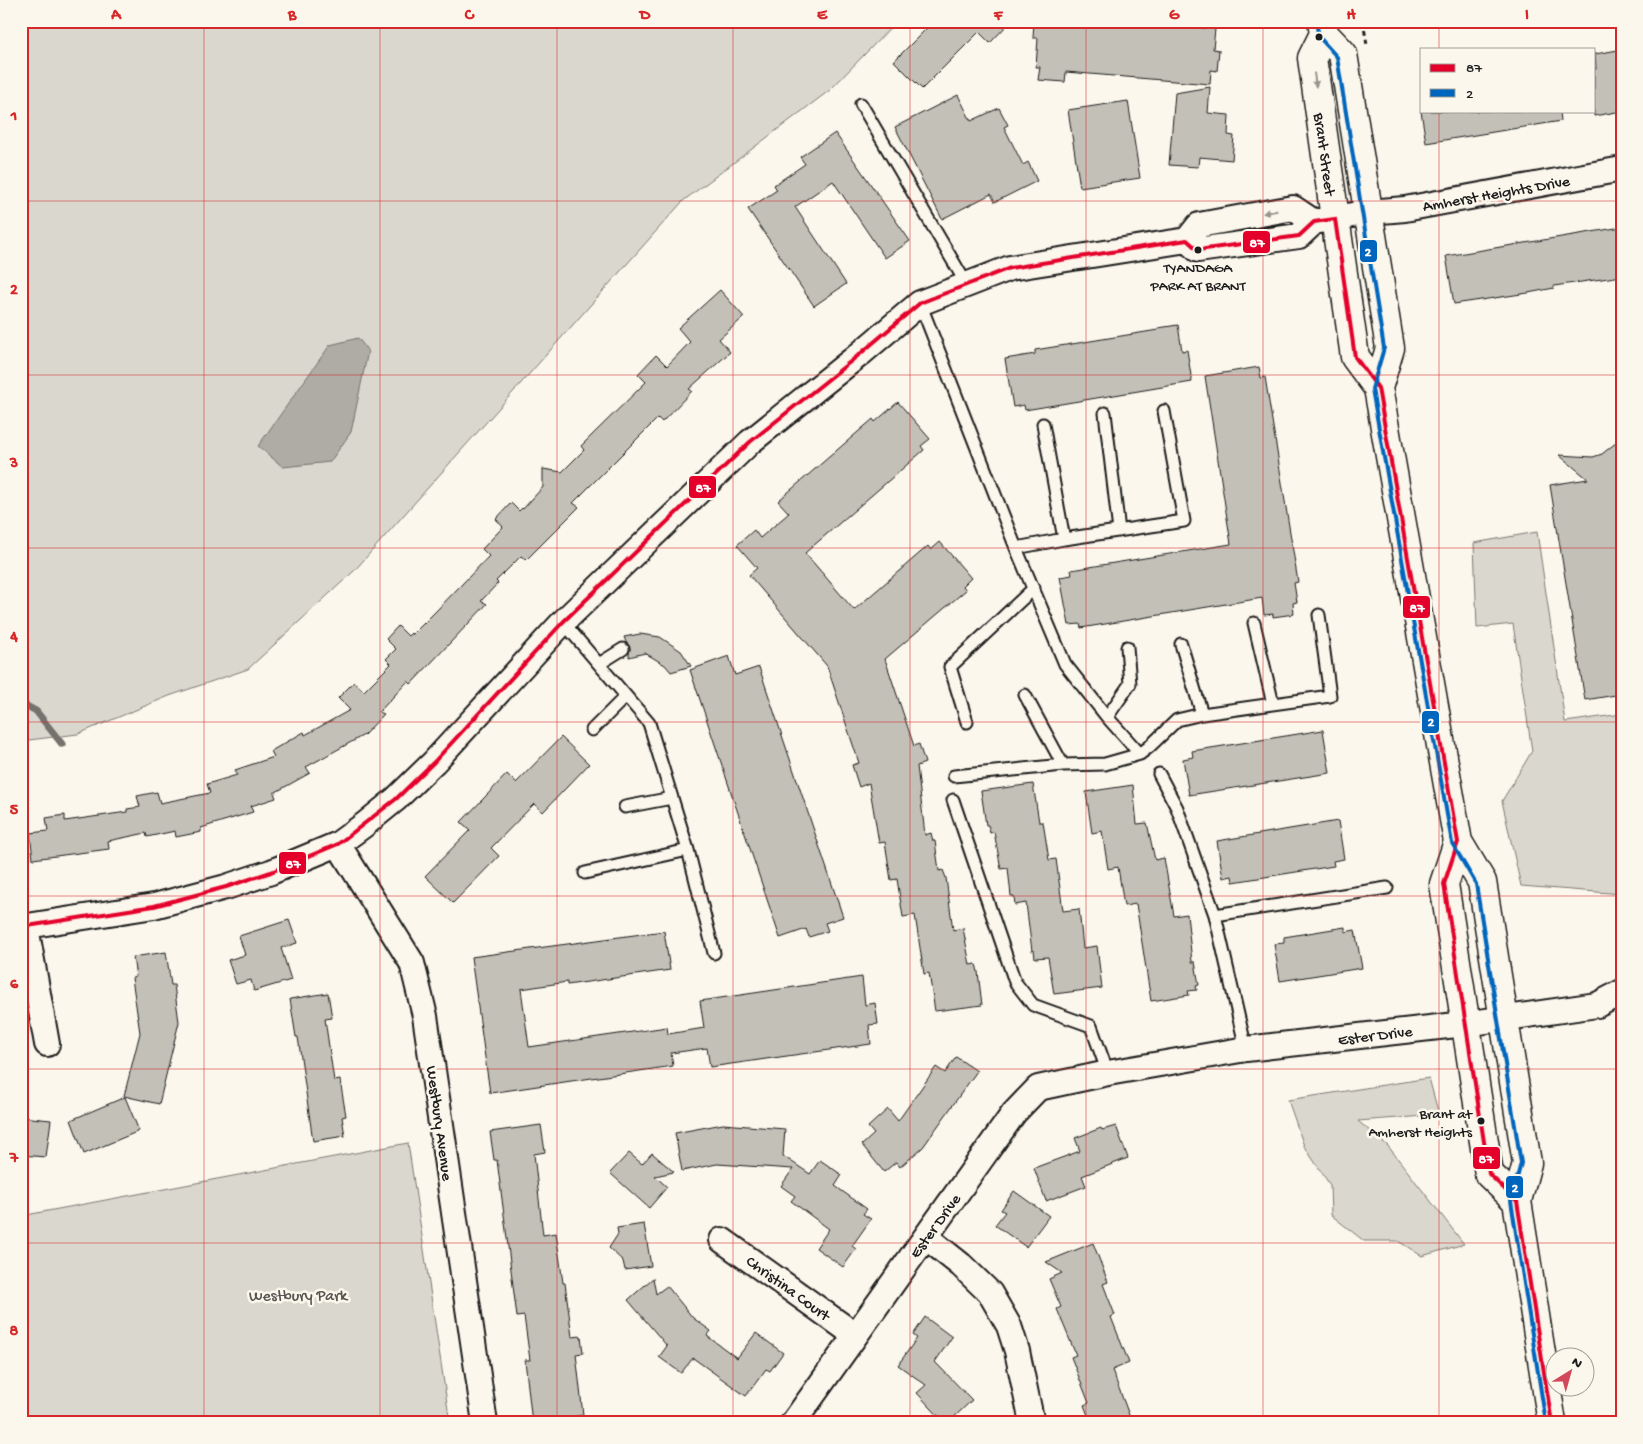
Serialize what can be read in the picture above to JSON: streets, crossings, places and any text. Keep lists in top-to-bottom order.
{
  "streets": {
    "main road": ["Brant Street"],
    "street": [
      "Amherst Heights Drive",
      "Ester Drive",
      "Westbury Avenue",
      "Christina Court"
    ]
  },
  "crossings": [
    ["Brant Street", "Amherst Heights Drive"],
    ["Brant Street", "Ester Drive"],
    ["Ester Drive", "Christina Court"]
  ],
  "parks": ["Westbury Park"],
  "places": ["TYANDAGA PARK AT BRANT", "Brant at Amherst Heights"],
  "lines": ["transit line 2", "transit line 87"],
  "legend": ["87", "2"],
  "north": "top right",
  "grid": {
    "columns": [
      "A",
      "B",
      "C",
      "D",
      "E",
      "F",
      "G",
      "H",
      "I"
    ],
    "rows": [
      "1",
      "2",
      "3",
      "4",
      "5",
      "6",
      "7",
      "8"
    ]
  }
}
